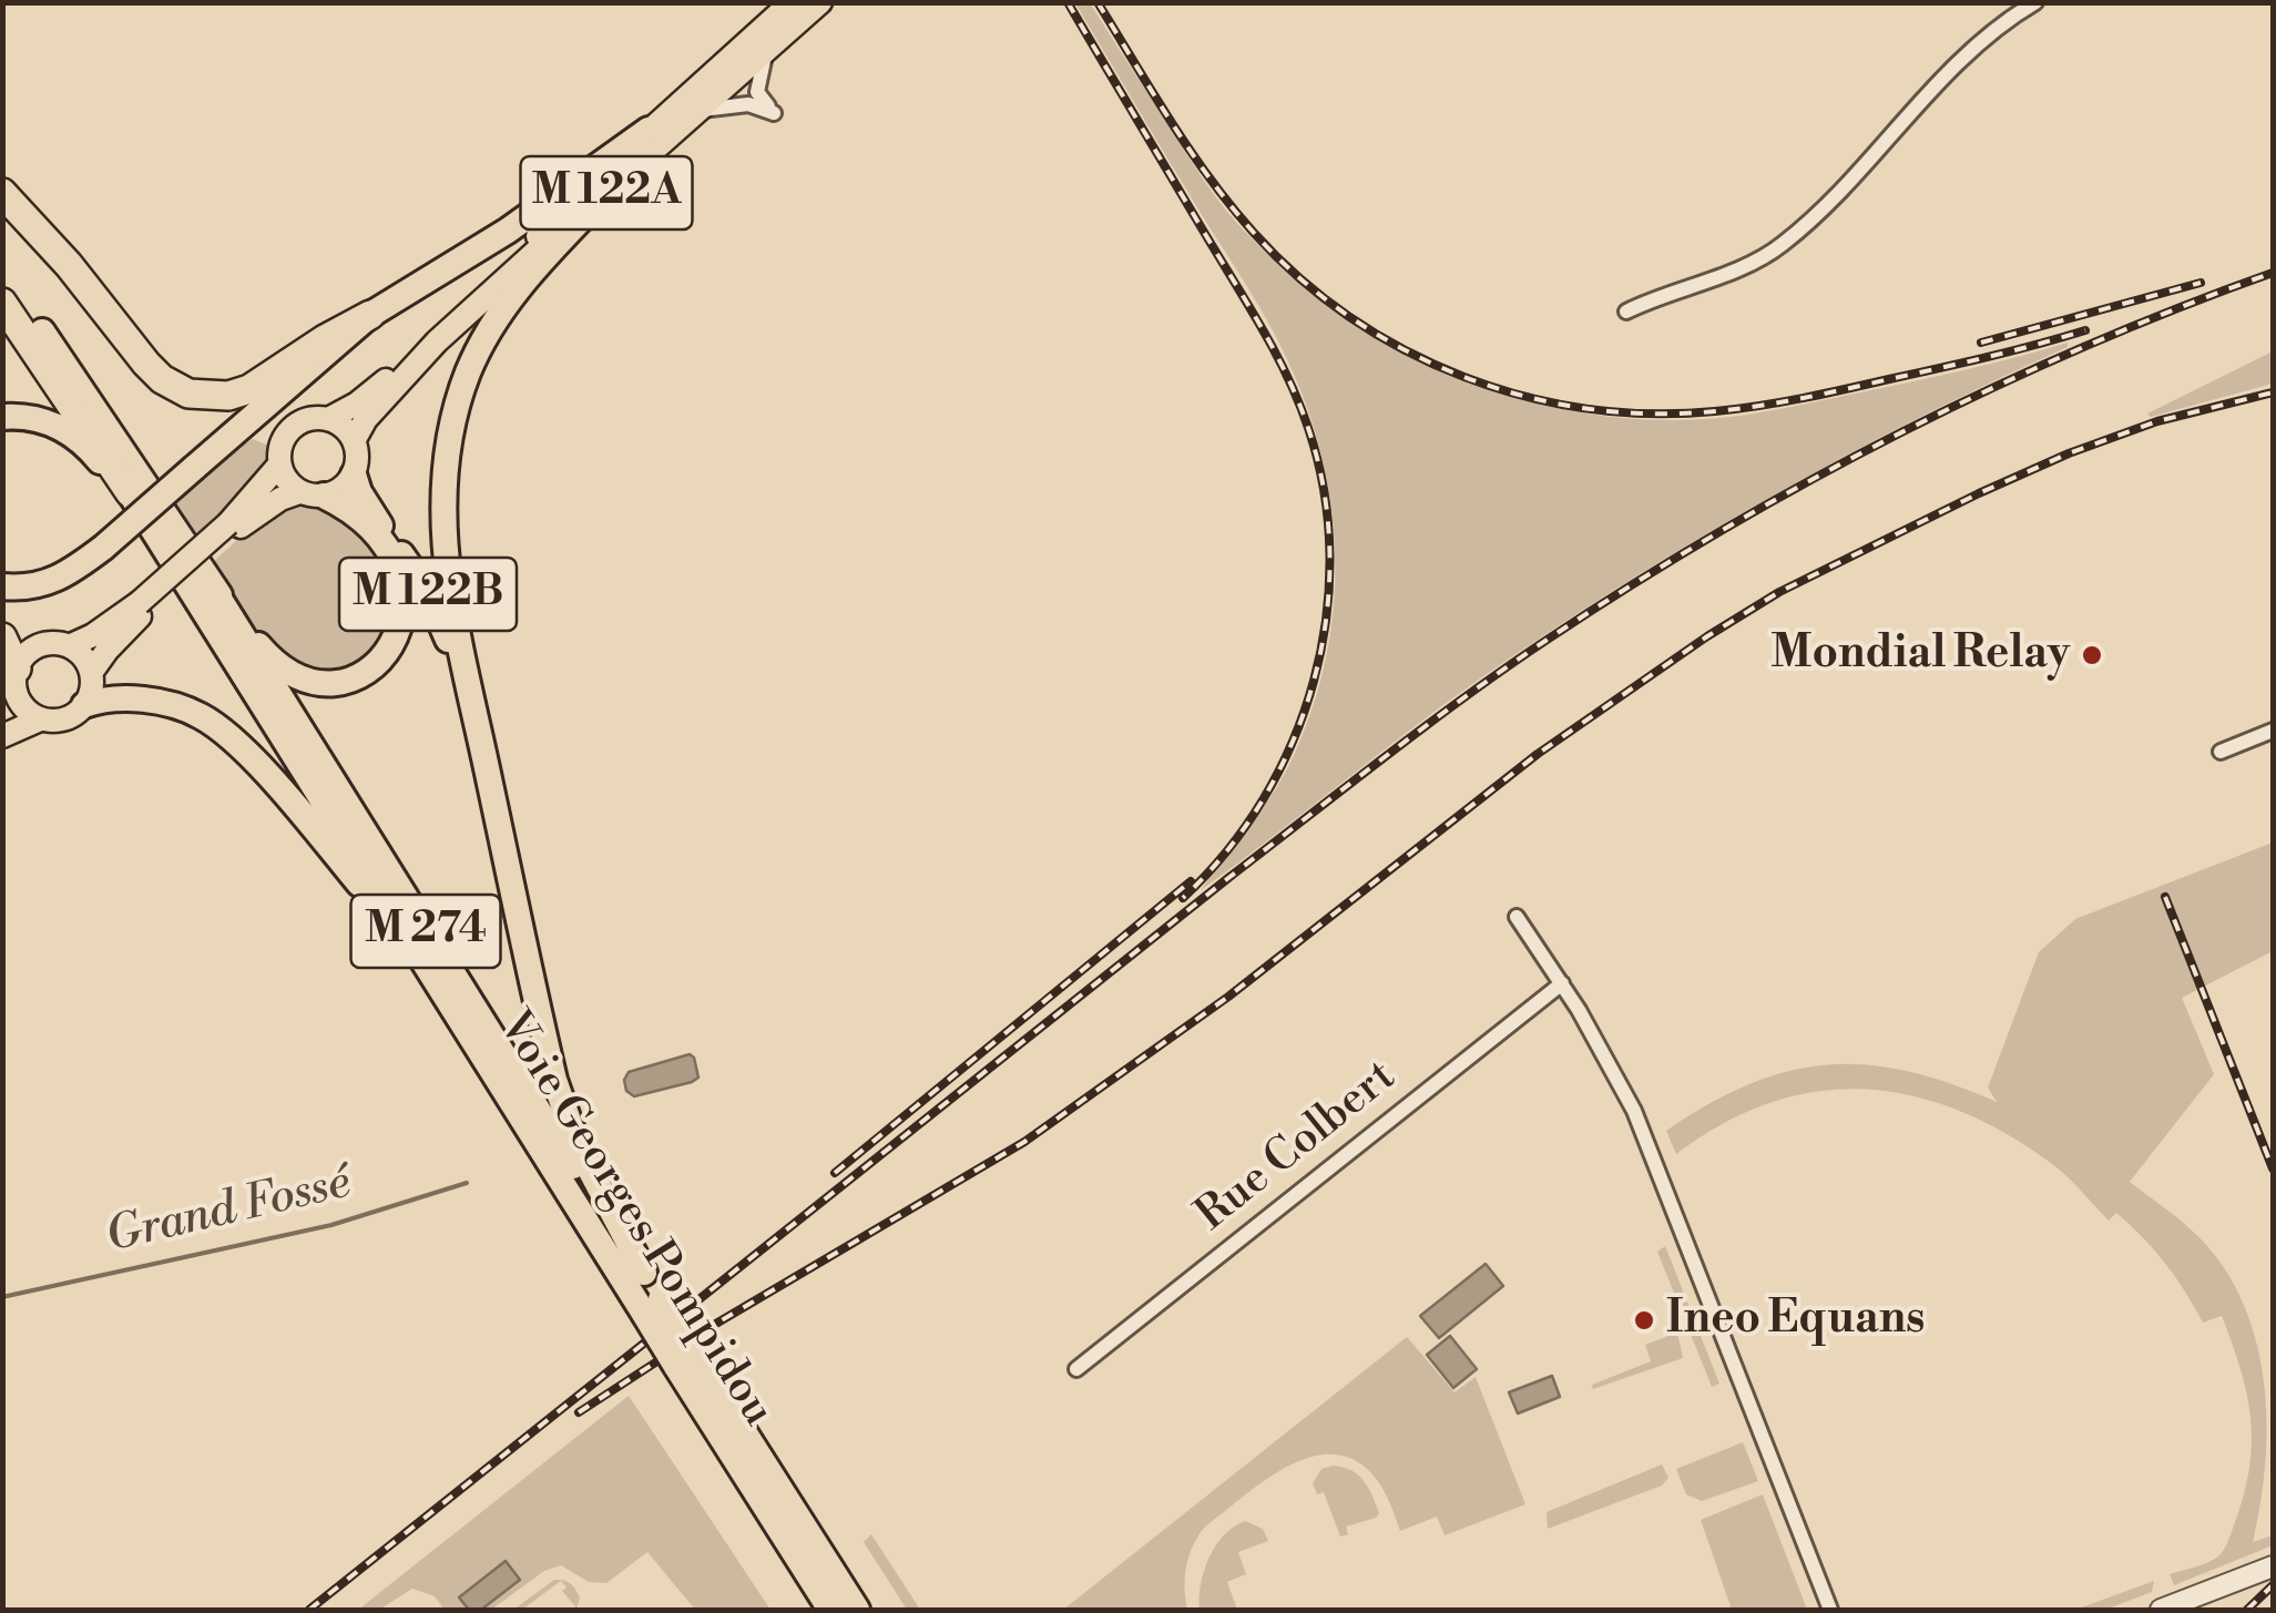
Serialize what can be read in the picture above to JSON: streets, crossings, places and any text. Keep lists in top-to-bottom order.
{
  "streets": {
    "highway": [
      "M 122A",
      "M 122B",
      "M 274",
      "Voie Georges Pompidou"
    ],
    "street": ["Rue Colbert"]
  },
  "crossings": [
    ["M 122A", "M 122B"],
    ["M 274", "Voie Georges Pompidou"]
  ],
  "water": ["Grand Fossé"],
  "places": ["Mondial Relay", "Ineo Equans"]
}
